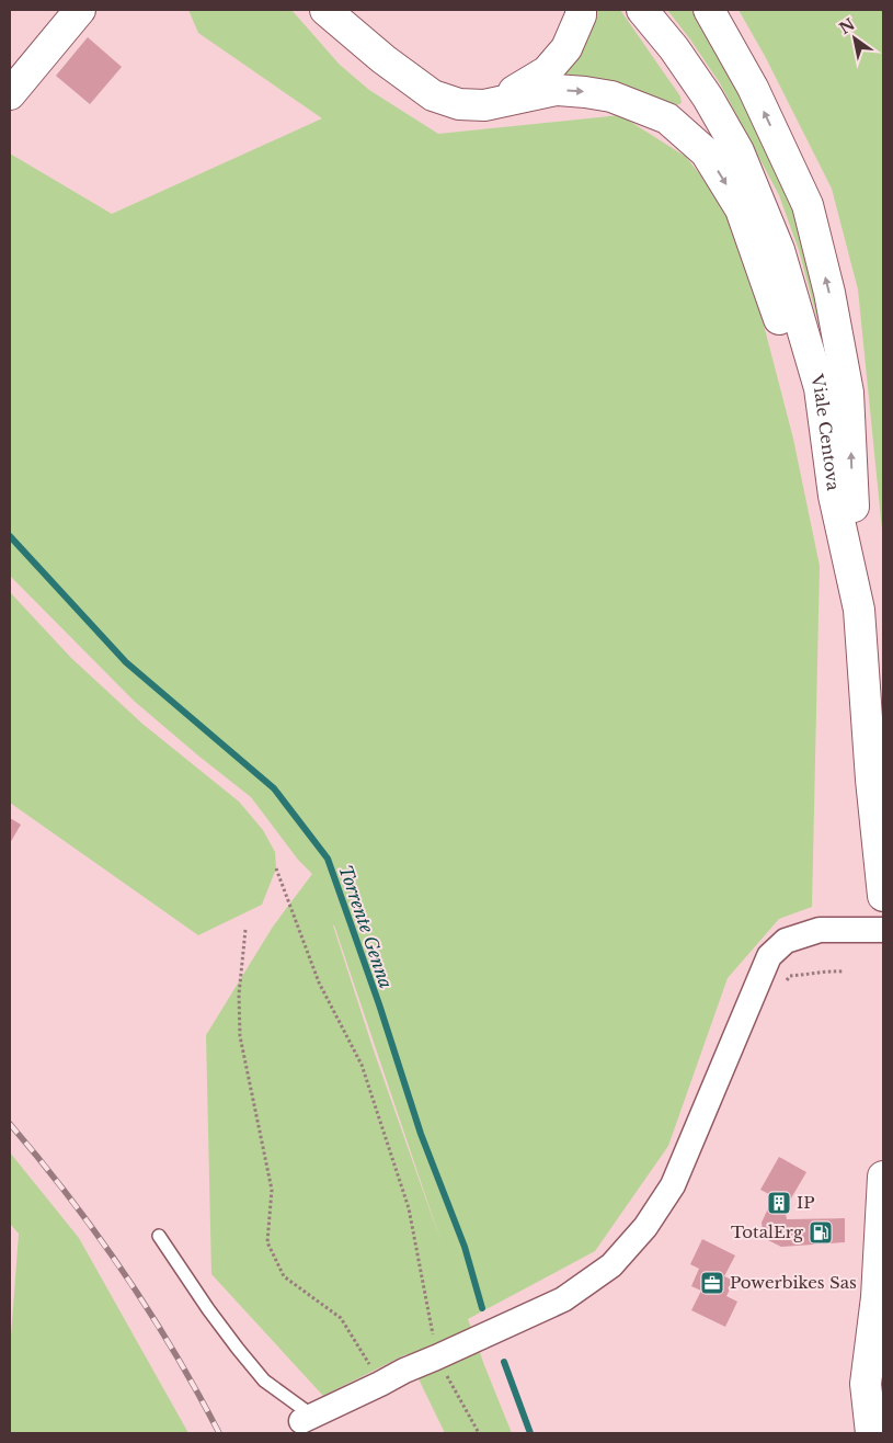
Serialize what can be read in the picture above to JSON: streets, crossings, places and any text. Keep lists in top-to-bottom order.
{
  "streets": {
    "main road": ["Viale Centova"]
  },
  "water": ["Torrente Genna"],
  "places": {
    "building": ["IP"],
    "fuel station": ["TotalErg"],
    "office": ["Powerbikes Sas"]
  },
  "north": "top left"
}
